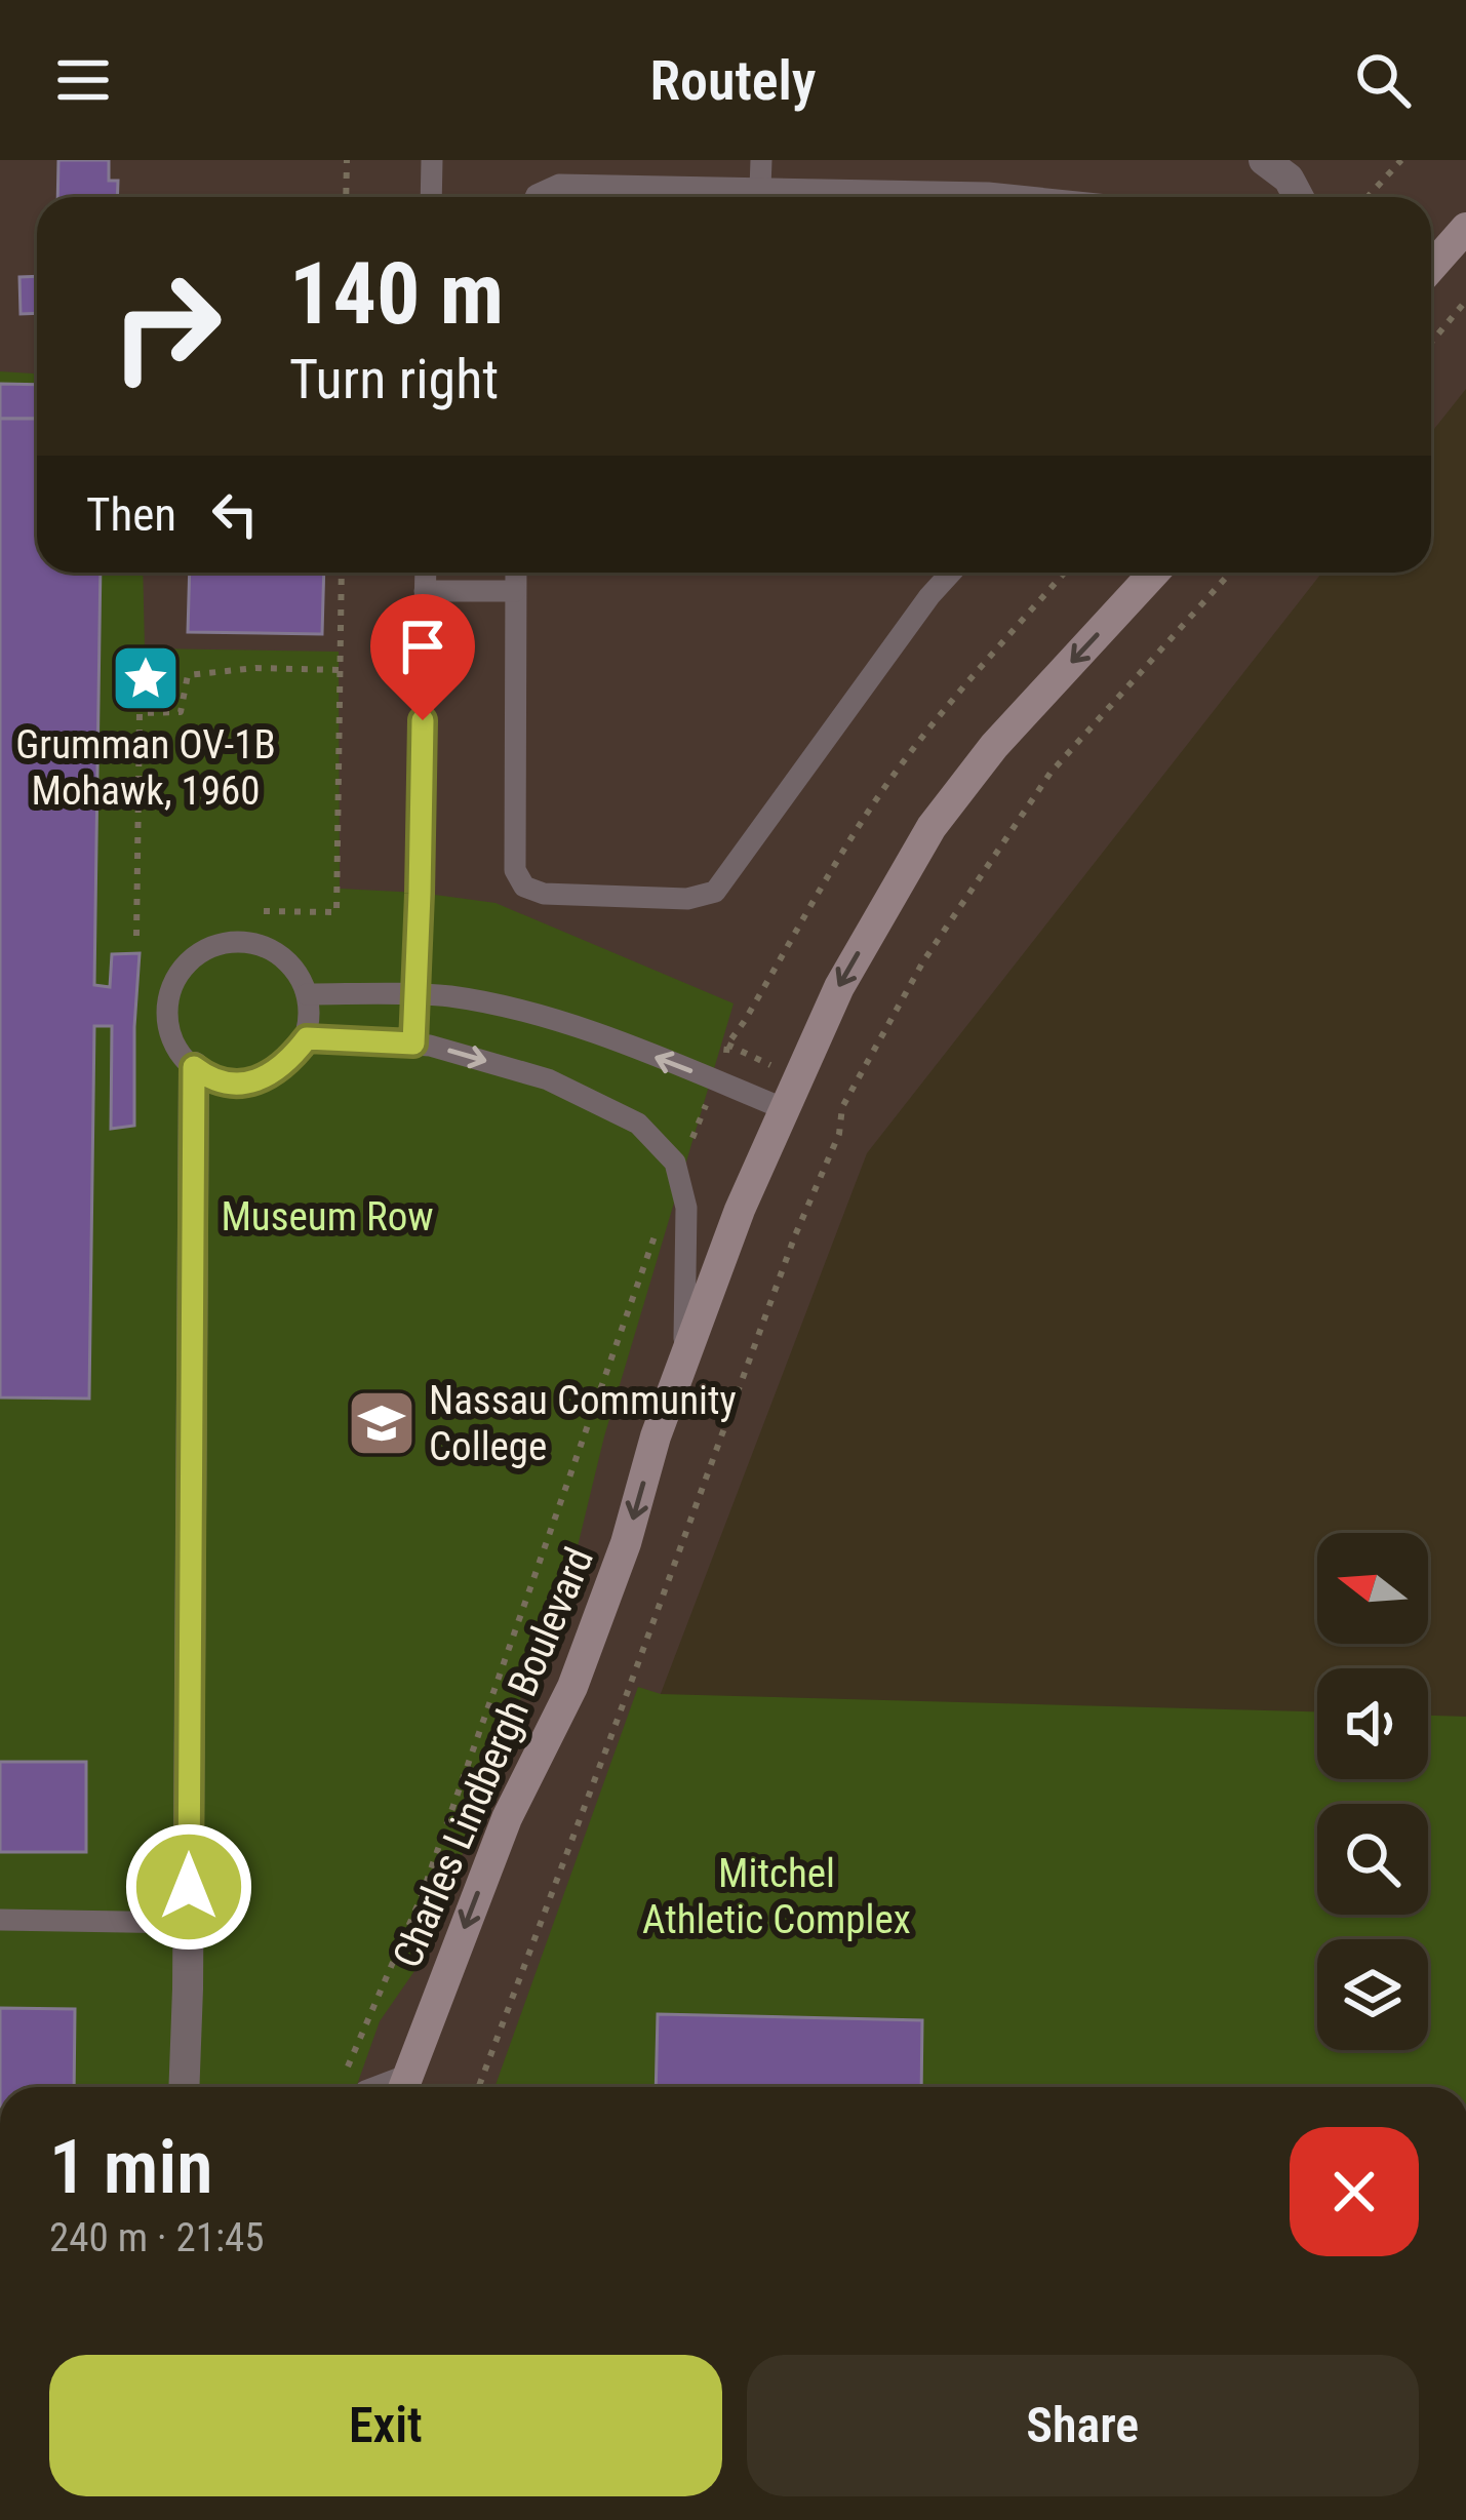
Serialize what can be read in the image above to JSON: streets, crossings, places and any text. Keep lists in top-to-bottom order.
{
  "streets": {
    "street": ["Charles Lindbergh Boulevard"]
  },
  "one_way": ["Charles Lindbergh Boulevard"],
  "parks": ["Museum Row", "Mitchel Athletic Complex"],
  "places": {
    "place": ["Grumman OV-1B Mohawk, 1960"],
    "school or university": ["Nassau Community College"]
  },
  "north": "left",
  "page": {
    "header": "Routely",
    "turn": ["140 m", "Turn right"],
    "then": "Then",
    "heading": ["1 min", "240 m · 21:45"],
    "buttons": ["Exit", "Share"]
  }
}
